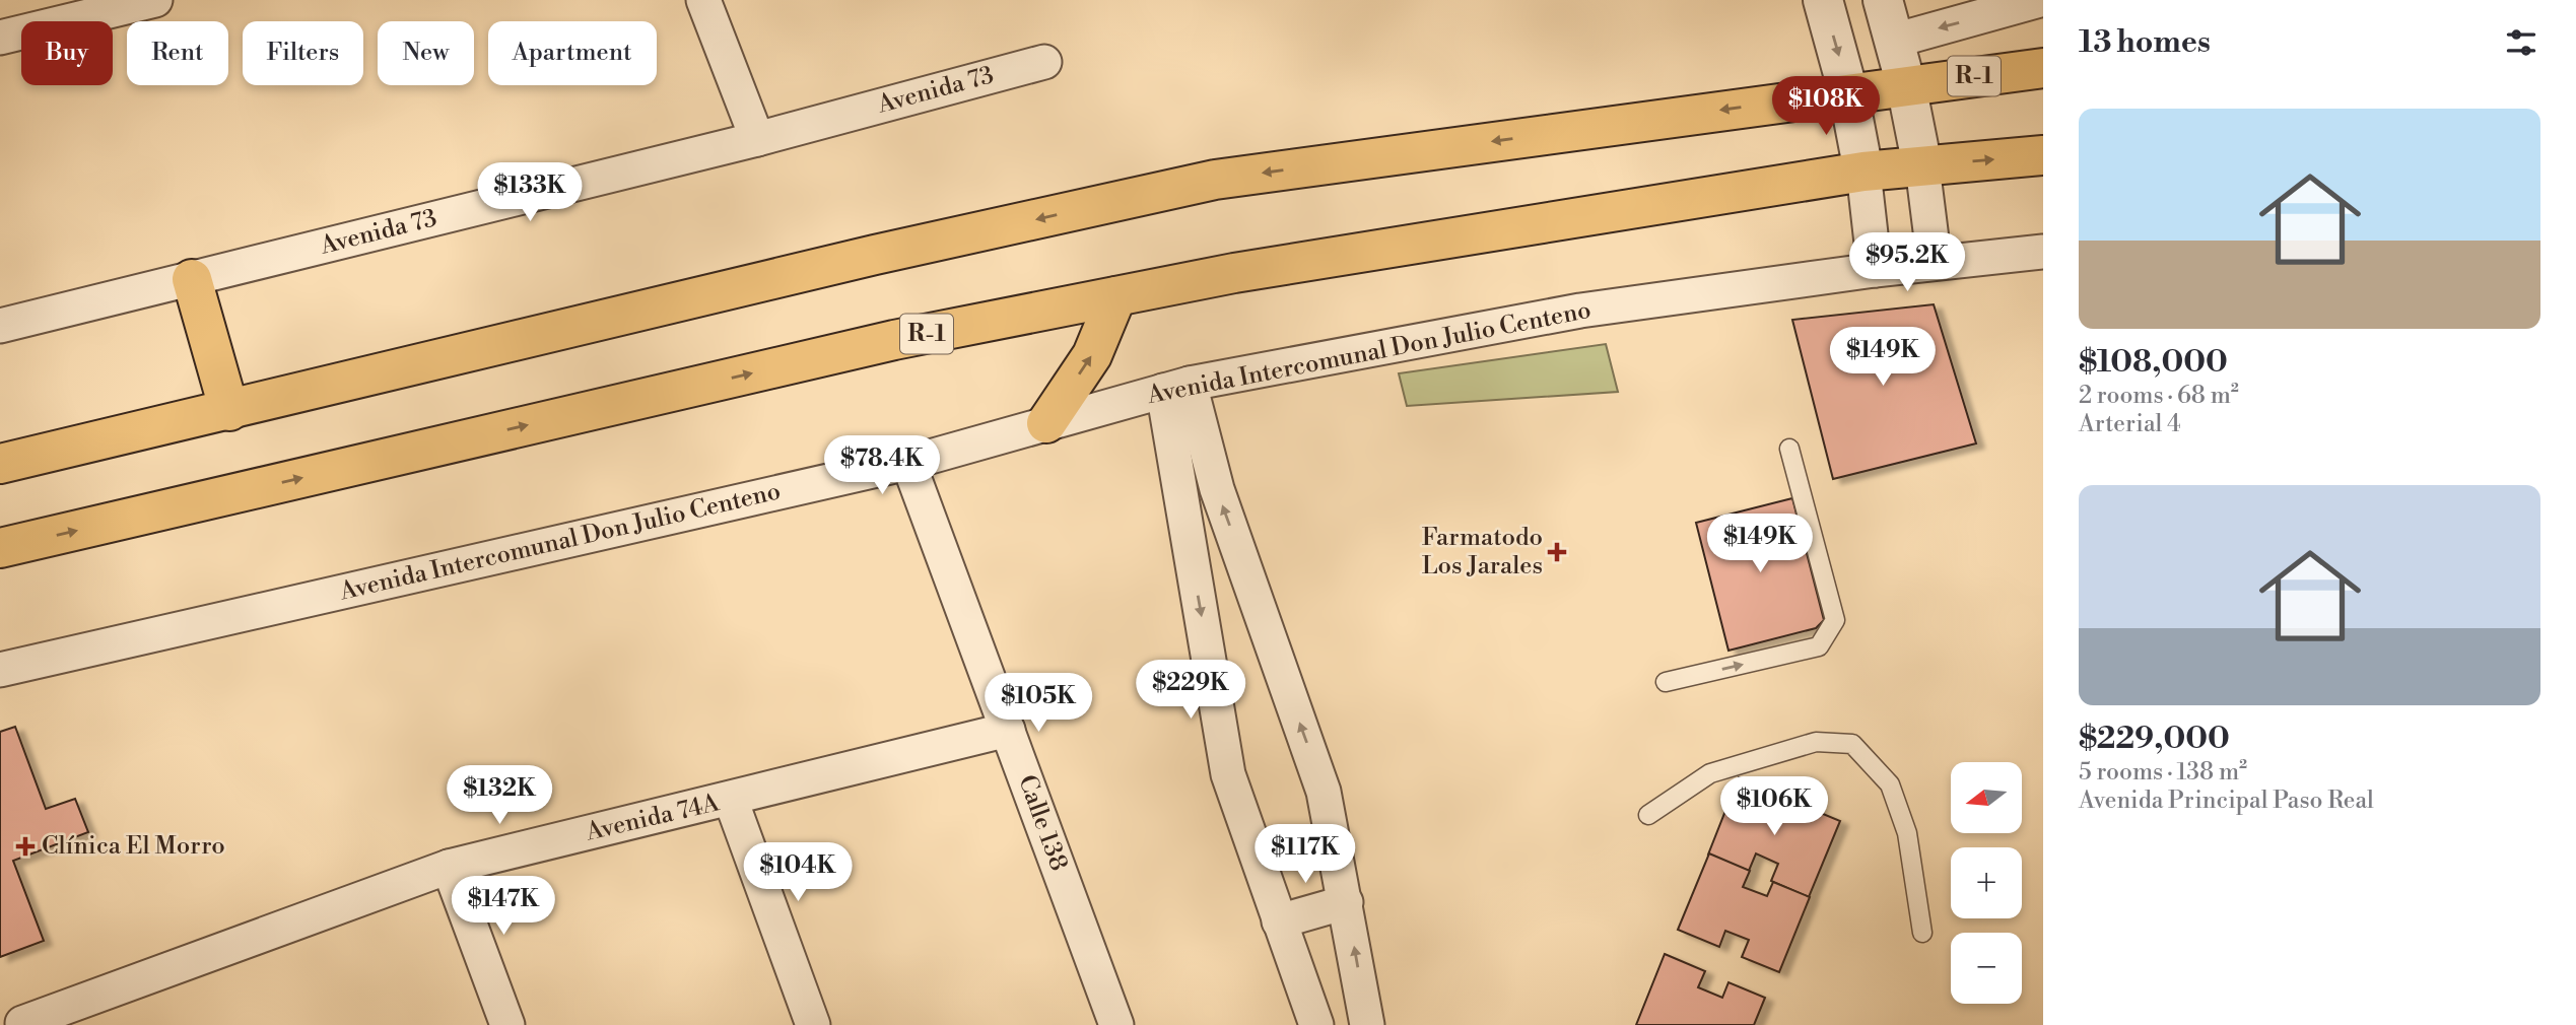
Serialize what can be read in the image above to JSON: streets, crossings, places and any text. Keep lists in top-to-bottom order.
{
  "streets": {
    "main road": ["R-1"],
    "street": [
      "Avenida 73",
      "Avenida Intercomunal Don Julio Centeno",
      "Avenida 74A",
      "Calle 138"
    ]
  },
  "crossings": [
    ["Avenida Intercomunal Don Julio Centeno", "Calle 138"],
    ["Avenida 74A", "Calle 138"]
  ],
  "places": {
    "health": ["Farmatodo Los Jarales", "Clínica El Morro"]
  },
  "north": "left",
  "page": {
    "heading": "13 homes",
    "chip": [
      "Buy",
      "Rent",
      "Filters",
      "New",
      "Apartment"
    ],
    "price": [
      "$108K",
      "$133K",
      "$95.2K",
      "$149K",
      "$78.4K",
      "$149K",
      "$229K",
      "$105K",
      "$132K",
      "$106K",
      "$117K",
      "$104K",
      "$147K"
    ],
    "list": [
      {
        "name": "$108,000",
        "note": "2 rooms · 68 m² · Arterial 4"
      },
      {
        "name": "$229,000",
        "note": "5 rooms · 138 m² · Avenida Principal Paso Real"
      }
    ],
    "map_buttons": ["+", "−"]
  }
}
